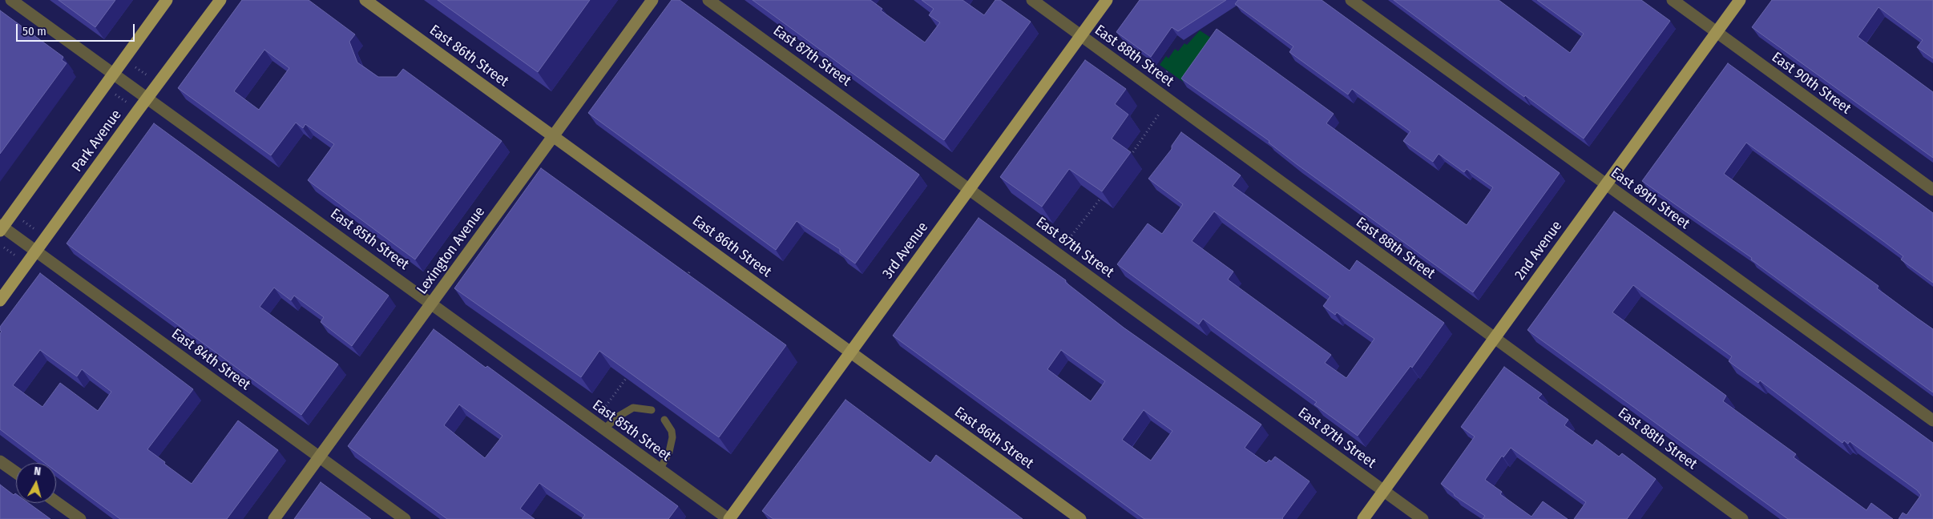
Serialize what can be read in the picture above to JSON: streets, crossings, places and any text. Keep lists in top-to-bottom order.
{
  "streets": {
    "main road": [
      "East 86th Street",
      "Park Avenue",
      "Lexington Avenue",
      "3rd Avenue",
      "2nd Avenue"
    ],
    "street": [
      "East 87th Street",
      "East 88th Street",
      "East 90th Street",
      "East 89th Street",
      "East 85th Street",
      "East 84th Street"
    ]
  },
  "crossings": [
    ["East 86th Street", "Lexington Avenue"],
    ["East 86th Street", "3rd Avenue"],
    ["East 87th Street", "3rd Avenue"],
    ["East 87th Street", "2nd Avenue"],
    ["East 88th Street", "3rd Avenue"],
    ["East 88th Street", "2nd Avenue"],
    ["East 90th Street", "2nd Avenue"],
    ["Park Avenue", "East 85th Street"],
    ["Park Avenue", "East 84th Street"],
    ["East 89th Street", "2nd Avenue"],
    ["East 85th Street", "Lexington Avenue"],
    ["East 85th Street", "3rd Avenue"],
    ["Lexington Avenue", "East 84th Street"]
  ],
  "scale_bar": "50 m",
  "north": "top"
}
